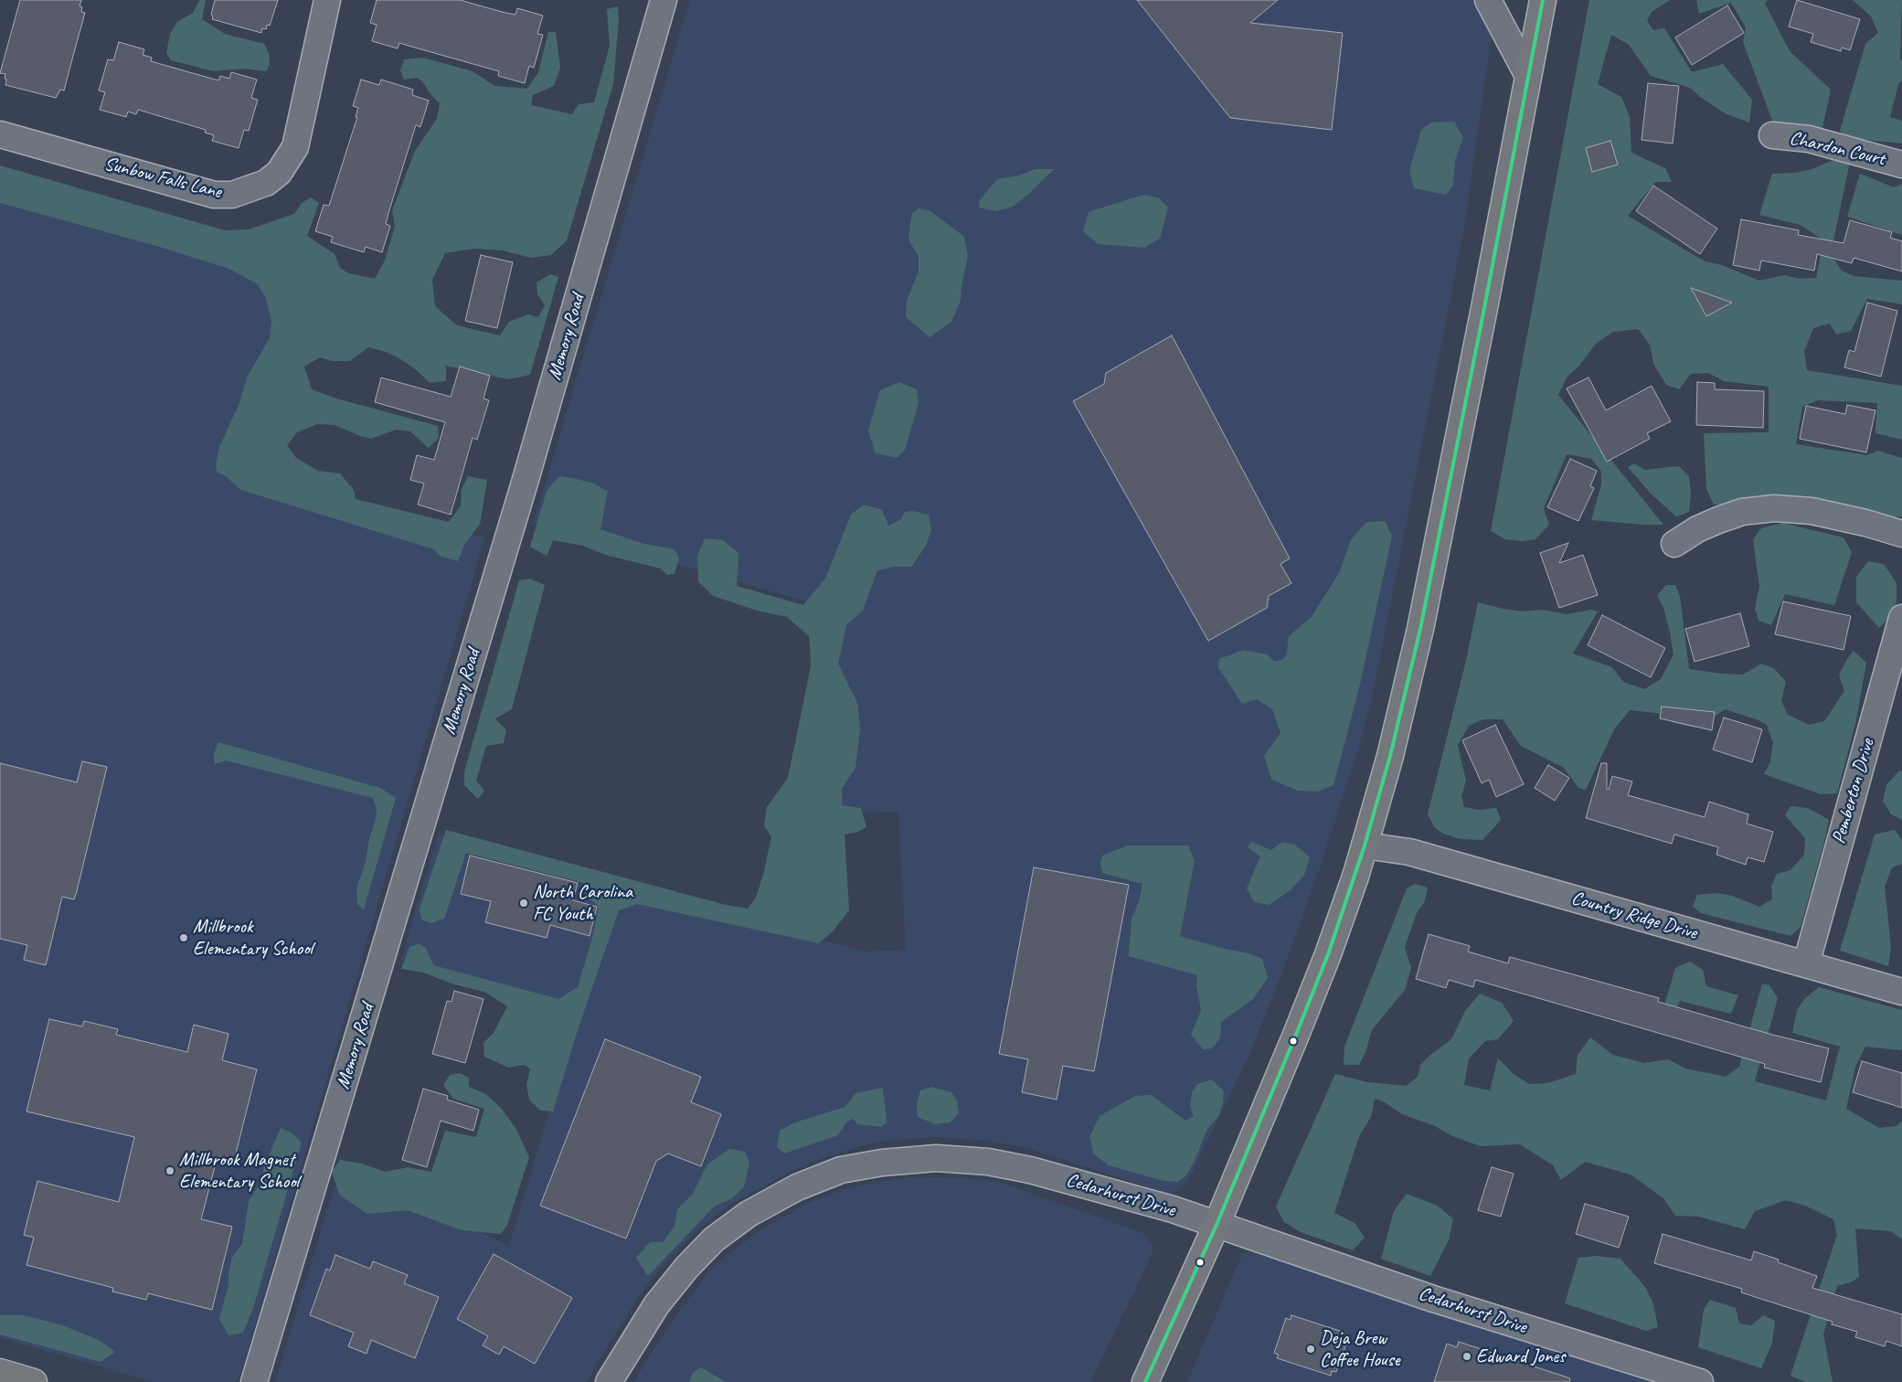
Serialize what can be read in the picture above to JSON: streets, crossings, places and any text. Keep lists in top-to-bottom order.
{
  "streets": {
    "street": [
      "Chardon Court",
      "Sunbow Falls Lane",
      "Memory Road",
      "Pemberton Drive",
      "Country Ridge Drive",
      "Cedarhurst Drive"
    ]
  },
  "crossings": [
    ["Pemberton Drive", "Country Ridge Drive"]
  ],
  "places": [
    "North Carolina FC Youth",
    "Millbrook Elementary School",
    "Millbrook Magnet Elementary School",
    "Deja Brew Coffee House",
    "Edward Jones"
  ]
}
